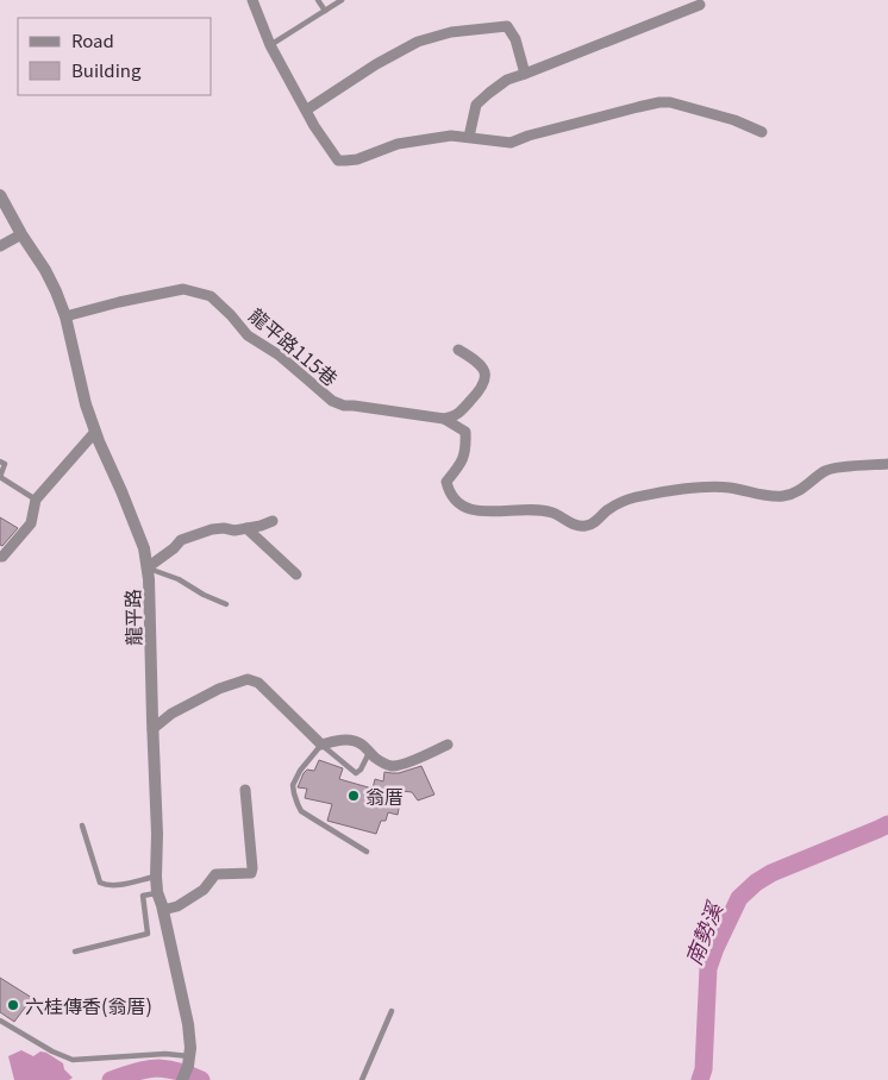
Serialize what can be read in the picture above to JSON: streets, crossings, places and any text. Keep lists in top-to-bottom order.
{
  "streets": {
    "street": ["龍平路115巷", "龍平路"]
  },
  "crossings": [
    ["龍平路115巷", "龍平路"]
  ],
  "water": ["南勢溪"],
  "places": ["翁厝", "六桂傳香(翁厝)"],
  "legend": ["Road", "Building"]
}
